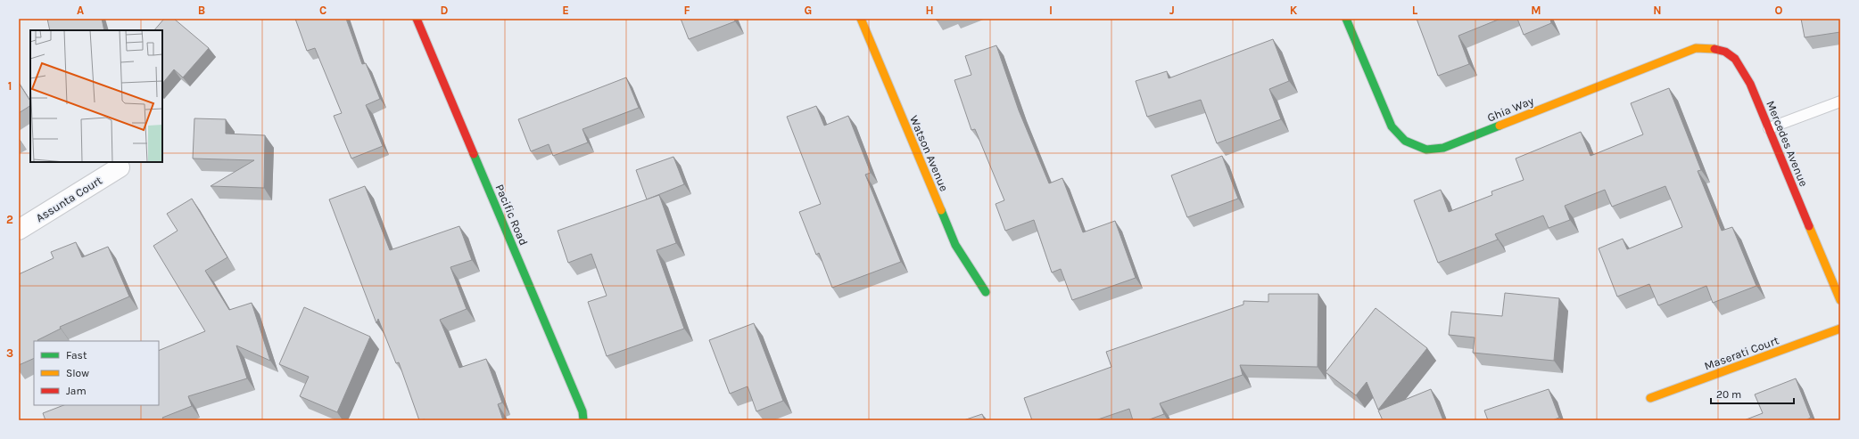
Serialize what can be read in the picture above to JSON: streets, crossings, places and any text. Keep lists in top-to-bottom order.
{
  "streets": {
    "street": [
      "Ghia Way",
      "Mercedes Avenue",
      "Watson Avenue",
      "Assunta Court",
      "Pacific Road",
      "Maserati Court"
    ]
  },
  "crossings": [
    ["Ghia Way", "Mercedes Avenue"]
  ],
  "legend": ["Fast", "Slow", "Jam"],
  "scale_bar": "20 m",
  "grid": {
    "columns": [
      "A",
      "B",
      "C",
      "D",
      "E",
      "F",
      "G",
      "H",
      "I",
      "J",
      "K",
      "L",
      "M",
      "N",
      "O"
    ],
    "rows": ["1", "2", "3"]
  }
}
